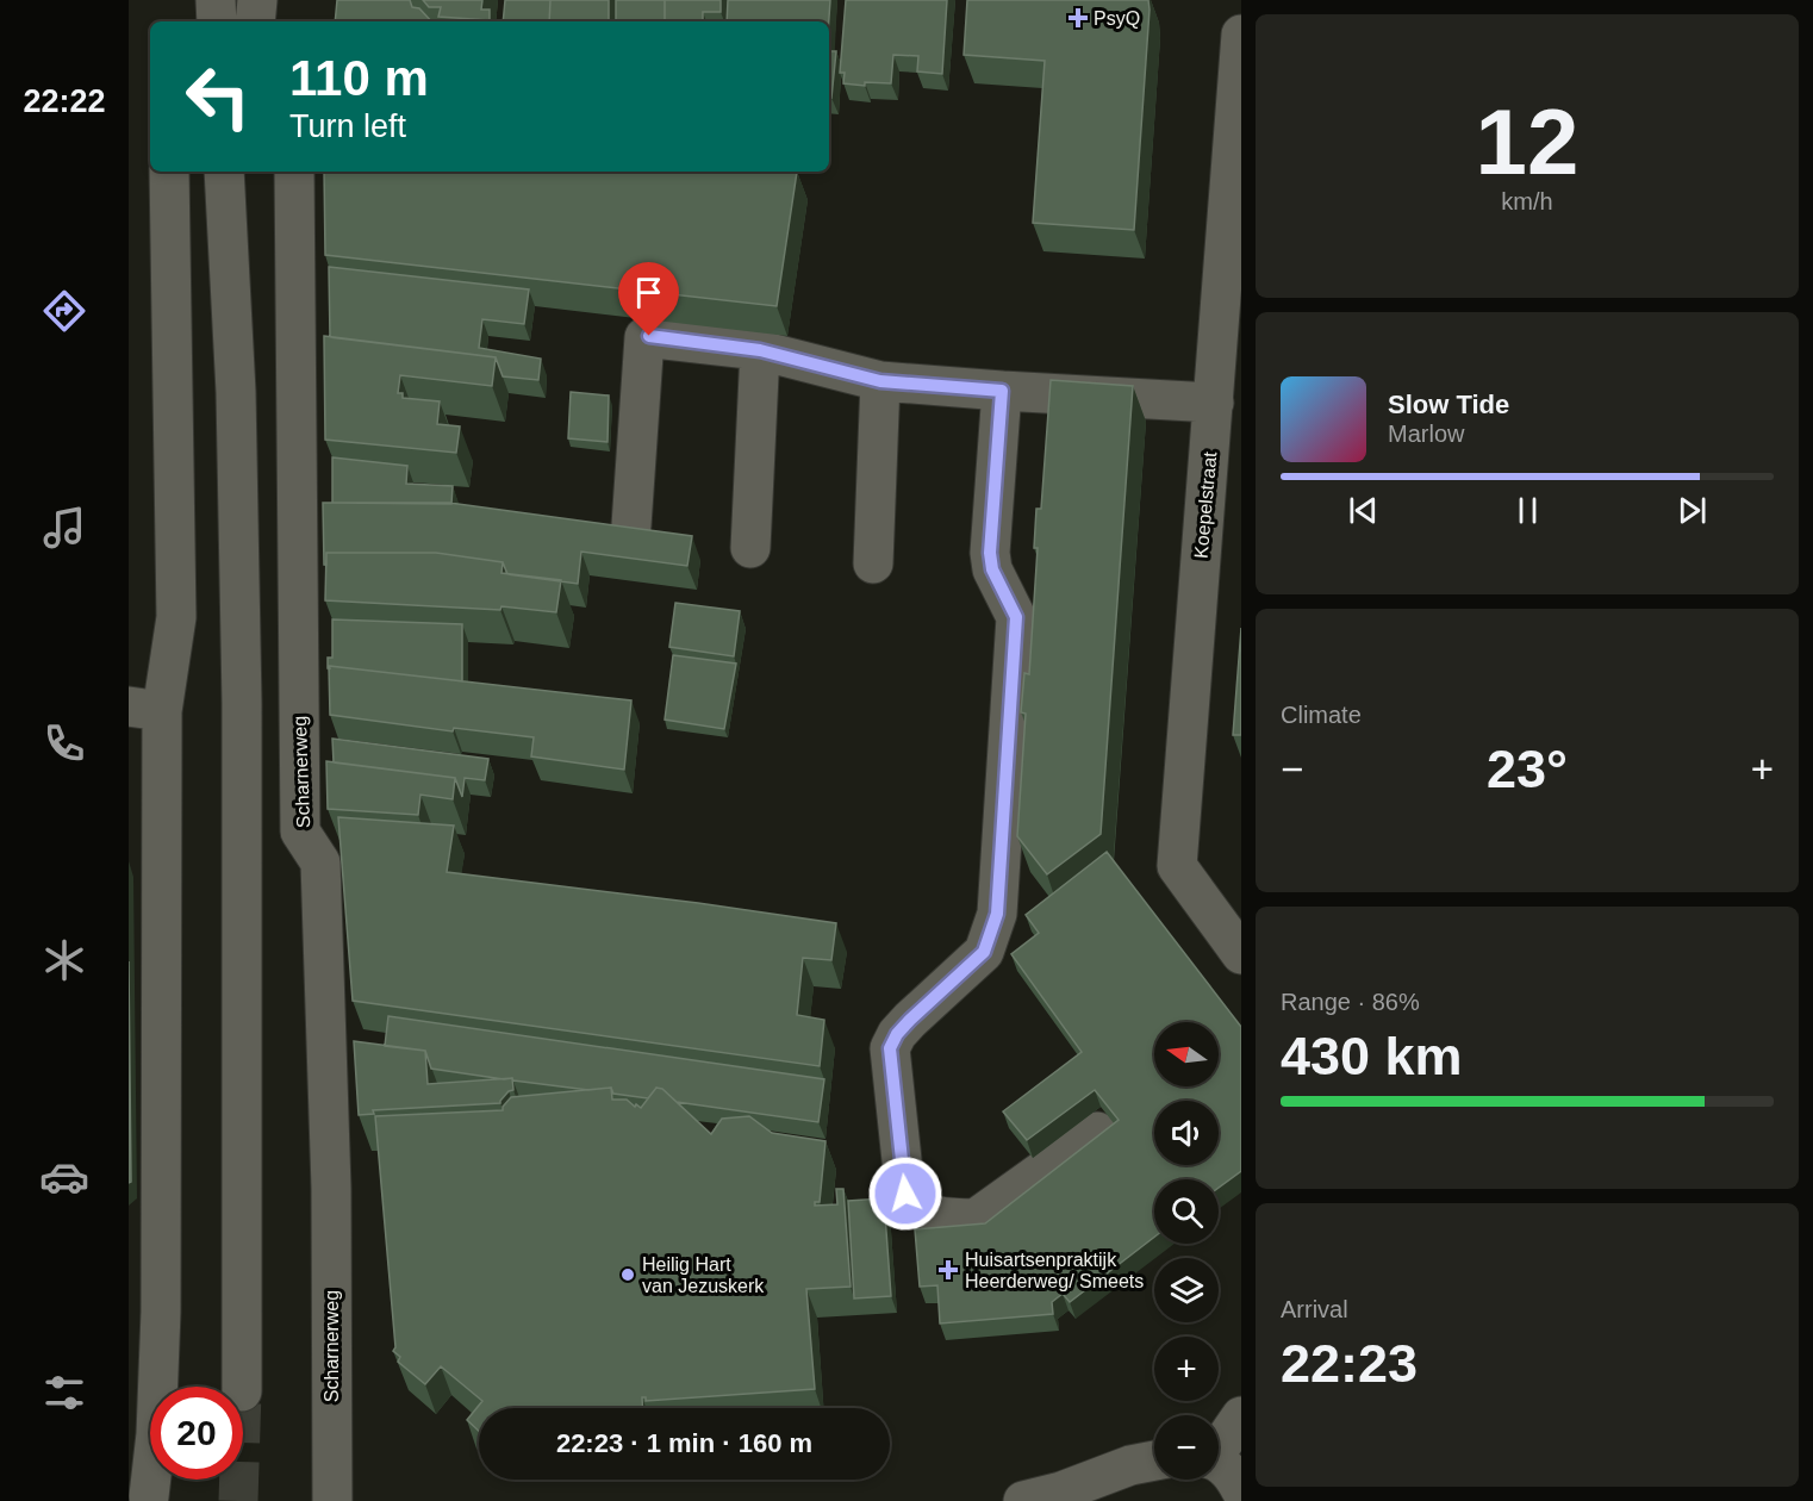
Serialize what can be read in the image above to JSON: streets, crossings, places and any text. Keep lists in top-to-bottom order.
{
  "streets": {
    "street": ["Koepelstraat", "Scharnerweg"]
  },
  "places": {
    "health": ["PsyQ", "Huisartsenpraktijk Heerderweg/ Smeets"],
    "other": ["Heilig Hart van Jezuskerk"]
  },
  "north": "left",
  "page": {
    "tabs": "22:22",
    "tile": [
      ["12", "km/h"],
      "Climate",
      ["Range · 86%", "430 km"],
      ["Arrival", "22:23"]
    ],
    "turn": ["110 m", "Turn left"],
    "song": ["Slow Tide", "Marlow"],
    "heat": ["−", "23°", "+"],
    "map_buttons": ["+", "−"],
    "limit": "20",
    "trip": "22:23 · 1 min · 160 m"
  }
}
